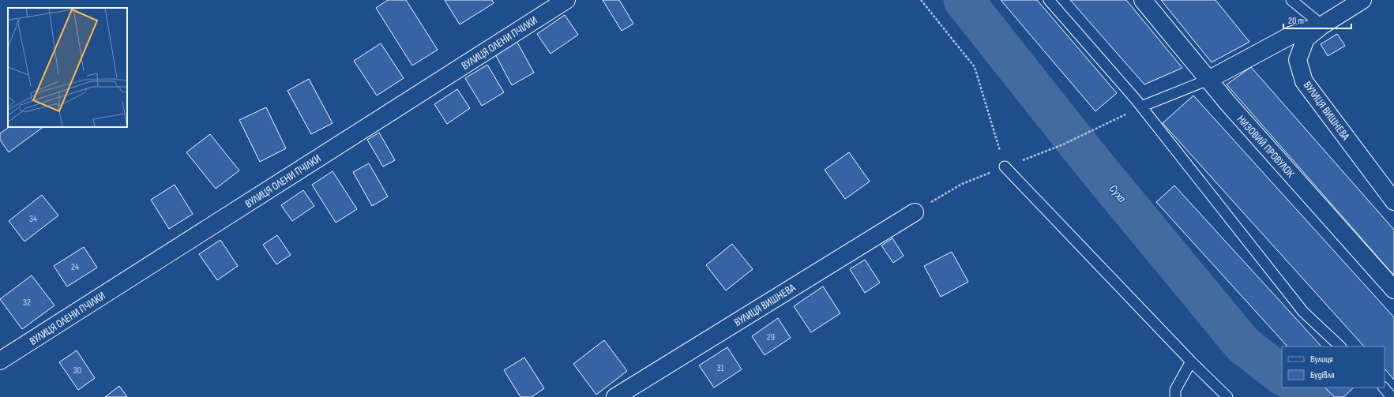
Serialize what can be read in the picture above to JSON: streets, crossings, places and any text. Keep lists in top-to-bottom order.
{
  "streets": {
    "street": ["ВУЛИЦЯ ОЛЕНИ ПЧІЛКИ", "ВУЛИЦЯ ВИШНЕВА", "НИЗОВИЙ ПРОВУЛОК"]
  },
  "water": ["Суха"],
  "house_numbers": [
    "34",
    "24",
    "32",
    "29",
    "31",
    "30"
  ],
  "legend": ["Вулиця", "Будівля"],
  "scale_bar": "20 m"
}
